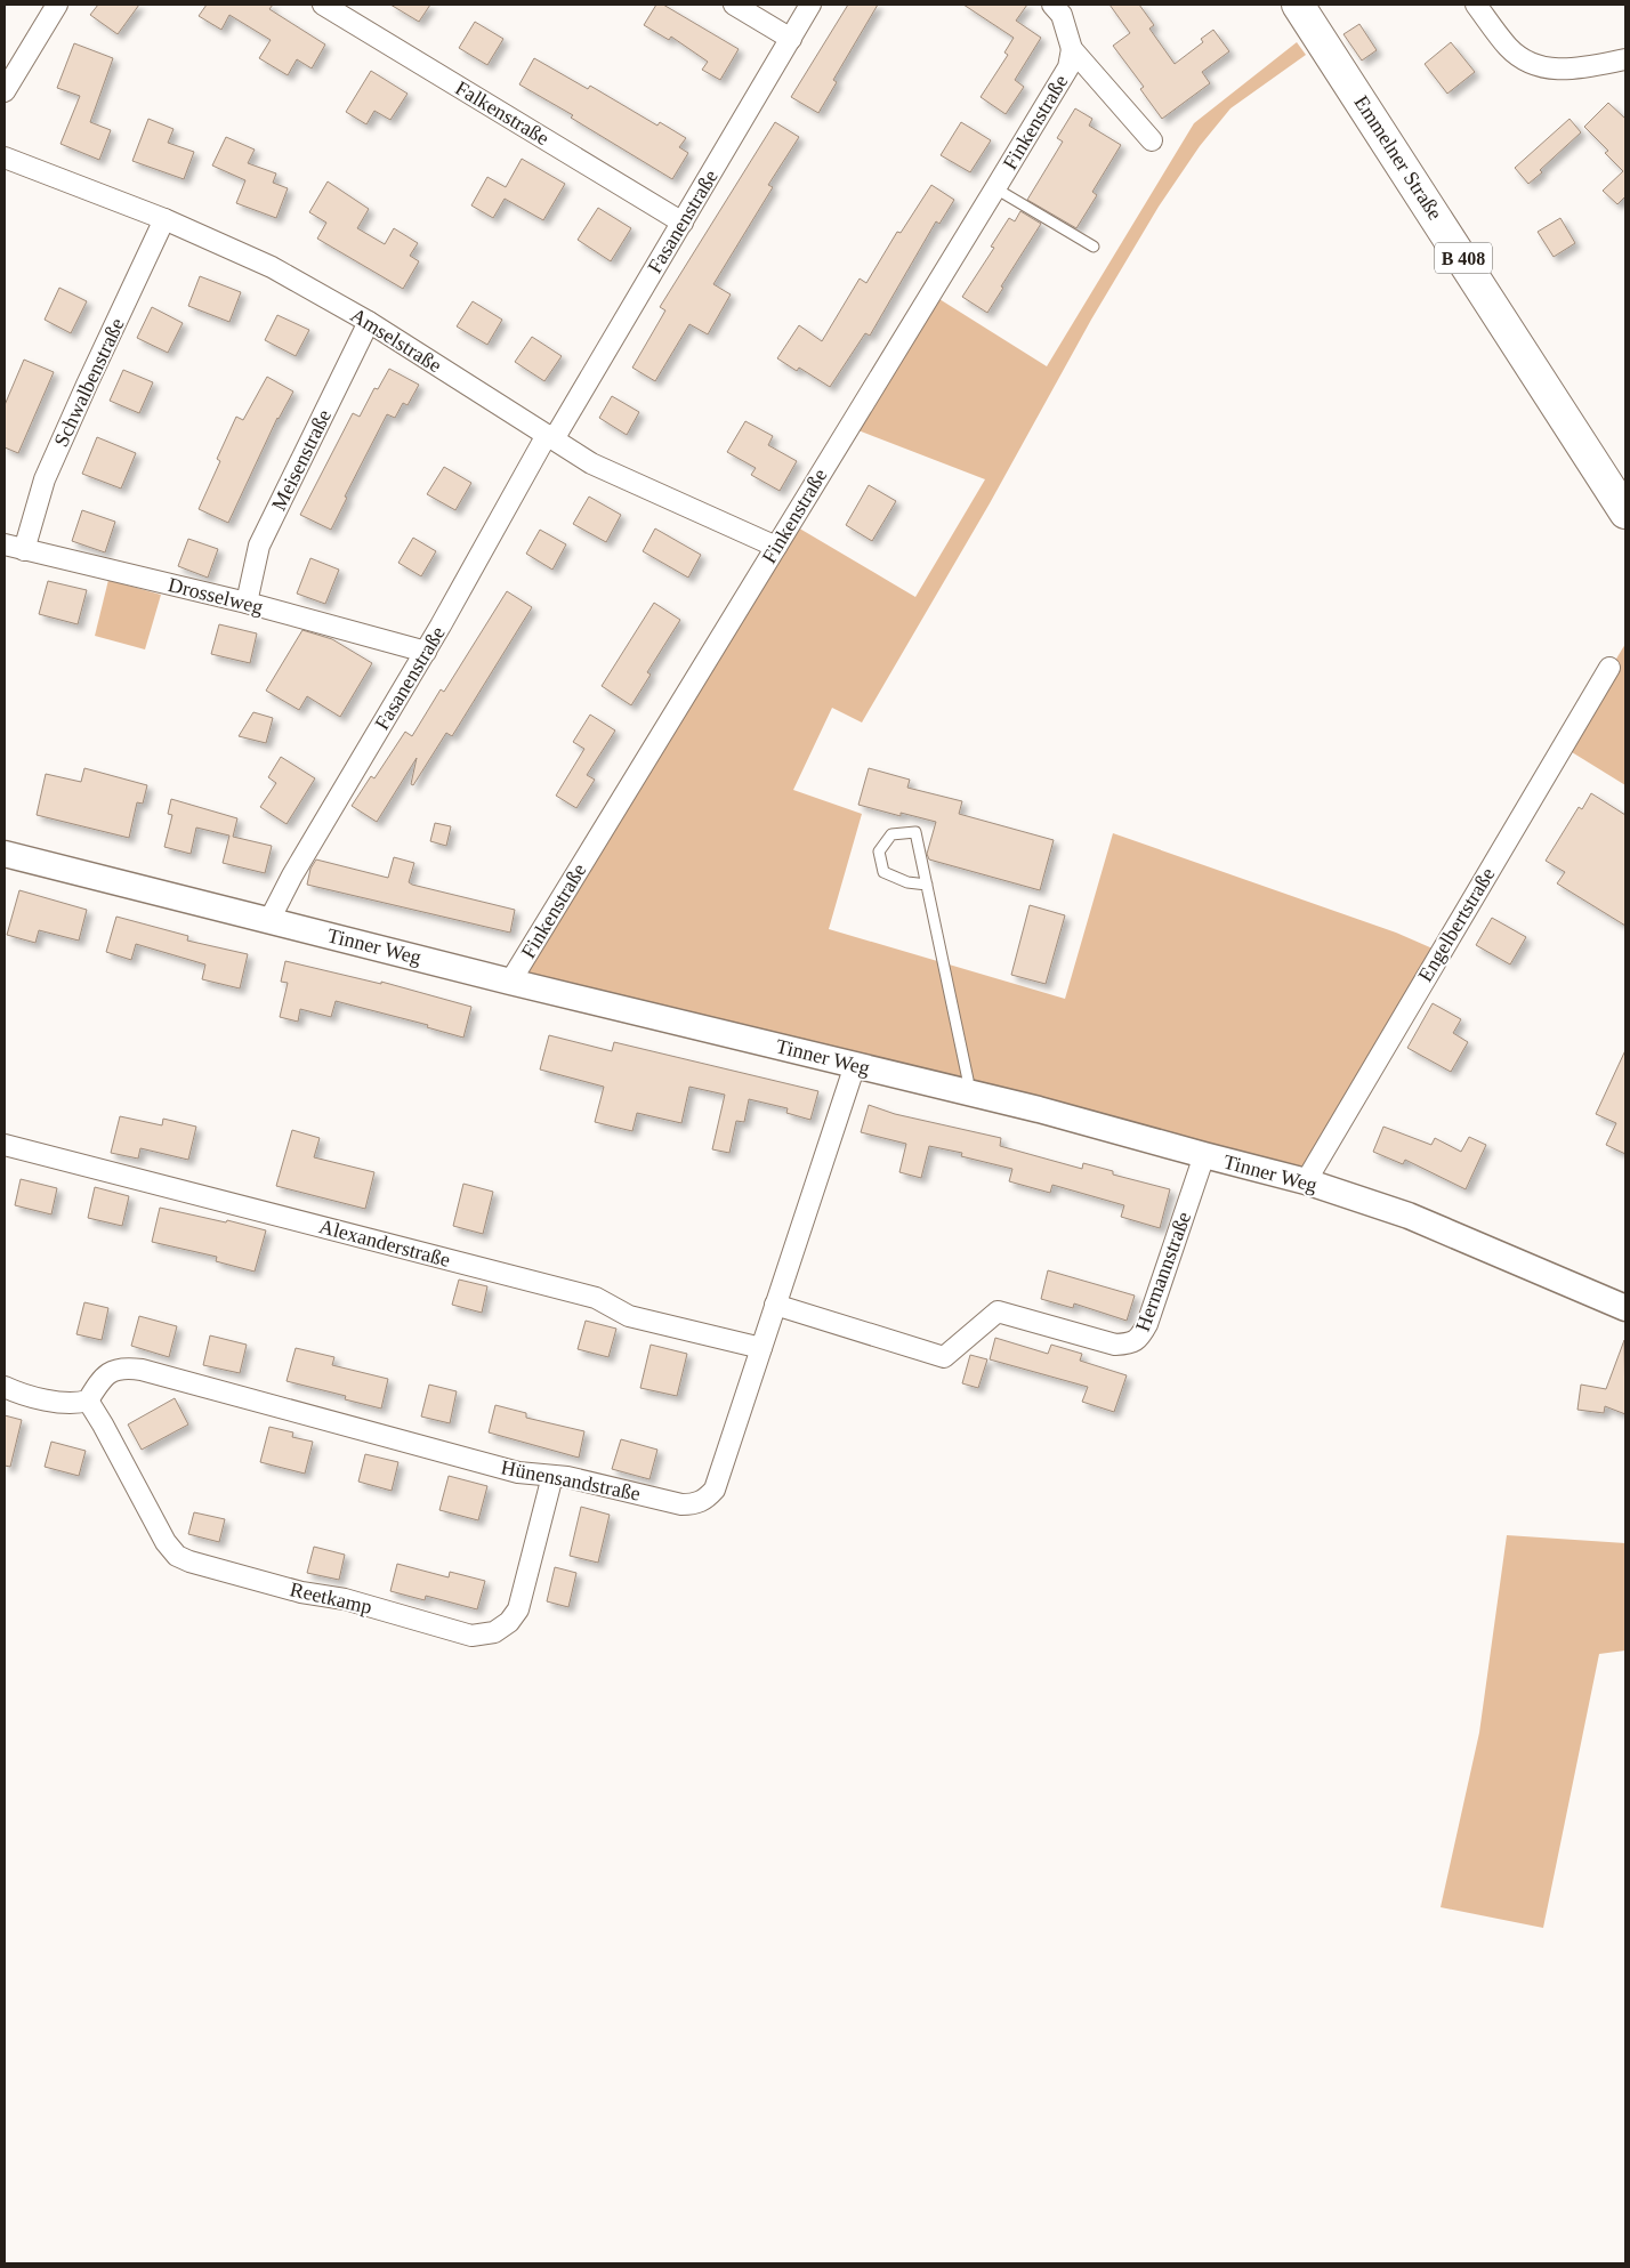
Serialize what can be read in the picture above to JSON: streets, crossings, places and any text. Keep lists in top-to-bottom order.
{
  "streets": {
    "main road": ["Emmelner Straße", "B 408"],
    "street": [
      "Falkenstraße",
      "Finkenstraße",
      "Fasanenstraße",
      "Amselstraße",
      "Schwalbenstraße",
      "Meisenstraße",
      "Drosselweg",
      "Engelbertstraße",
      "Tinner Weg",
      "Alexanderstraße",
      "Hermannstraße",
      "Hünensandstraße",
      "Reetkamp"
    ]
  },
  "crossings": [
    ["Falkenstraße", "Fasanenstraße"],
    ["Finkenstraße", "Amselstraße"],
    ["Finkenstraße", "Tinner Weg"],
    ["Fasanenstraße", "Amselstraße"],
    ["Fasanenstraße", "Drosselweg"],
    ["Fasanenstraße", "Tinner Weg"],
    ["Amselstraße", "Schwalbenstraße"],
    ["Amselstraße", "Meisenstraße"],
    ["Schwalbenstraße", "Drosselweg"],
    ["Meisenstraße", "Drosselweg"],
    ["Engelbertstraße", "Tinner Weg"],
    ["Tinner Weg", "Hermannstraße"],
    ["Tinner Weg", "Hünensandstraße"],
    ["Alexanderstraße", "Hünensandstraße"],
    ["Hermannstraße", "Hünensandstraße"],
    ["Hünensandstraße", "Reetkamp"]
  ]
}
